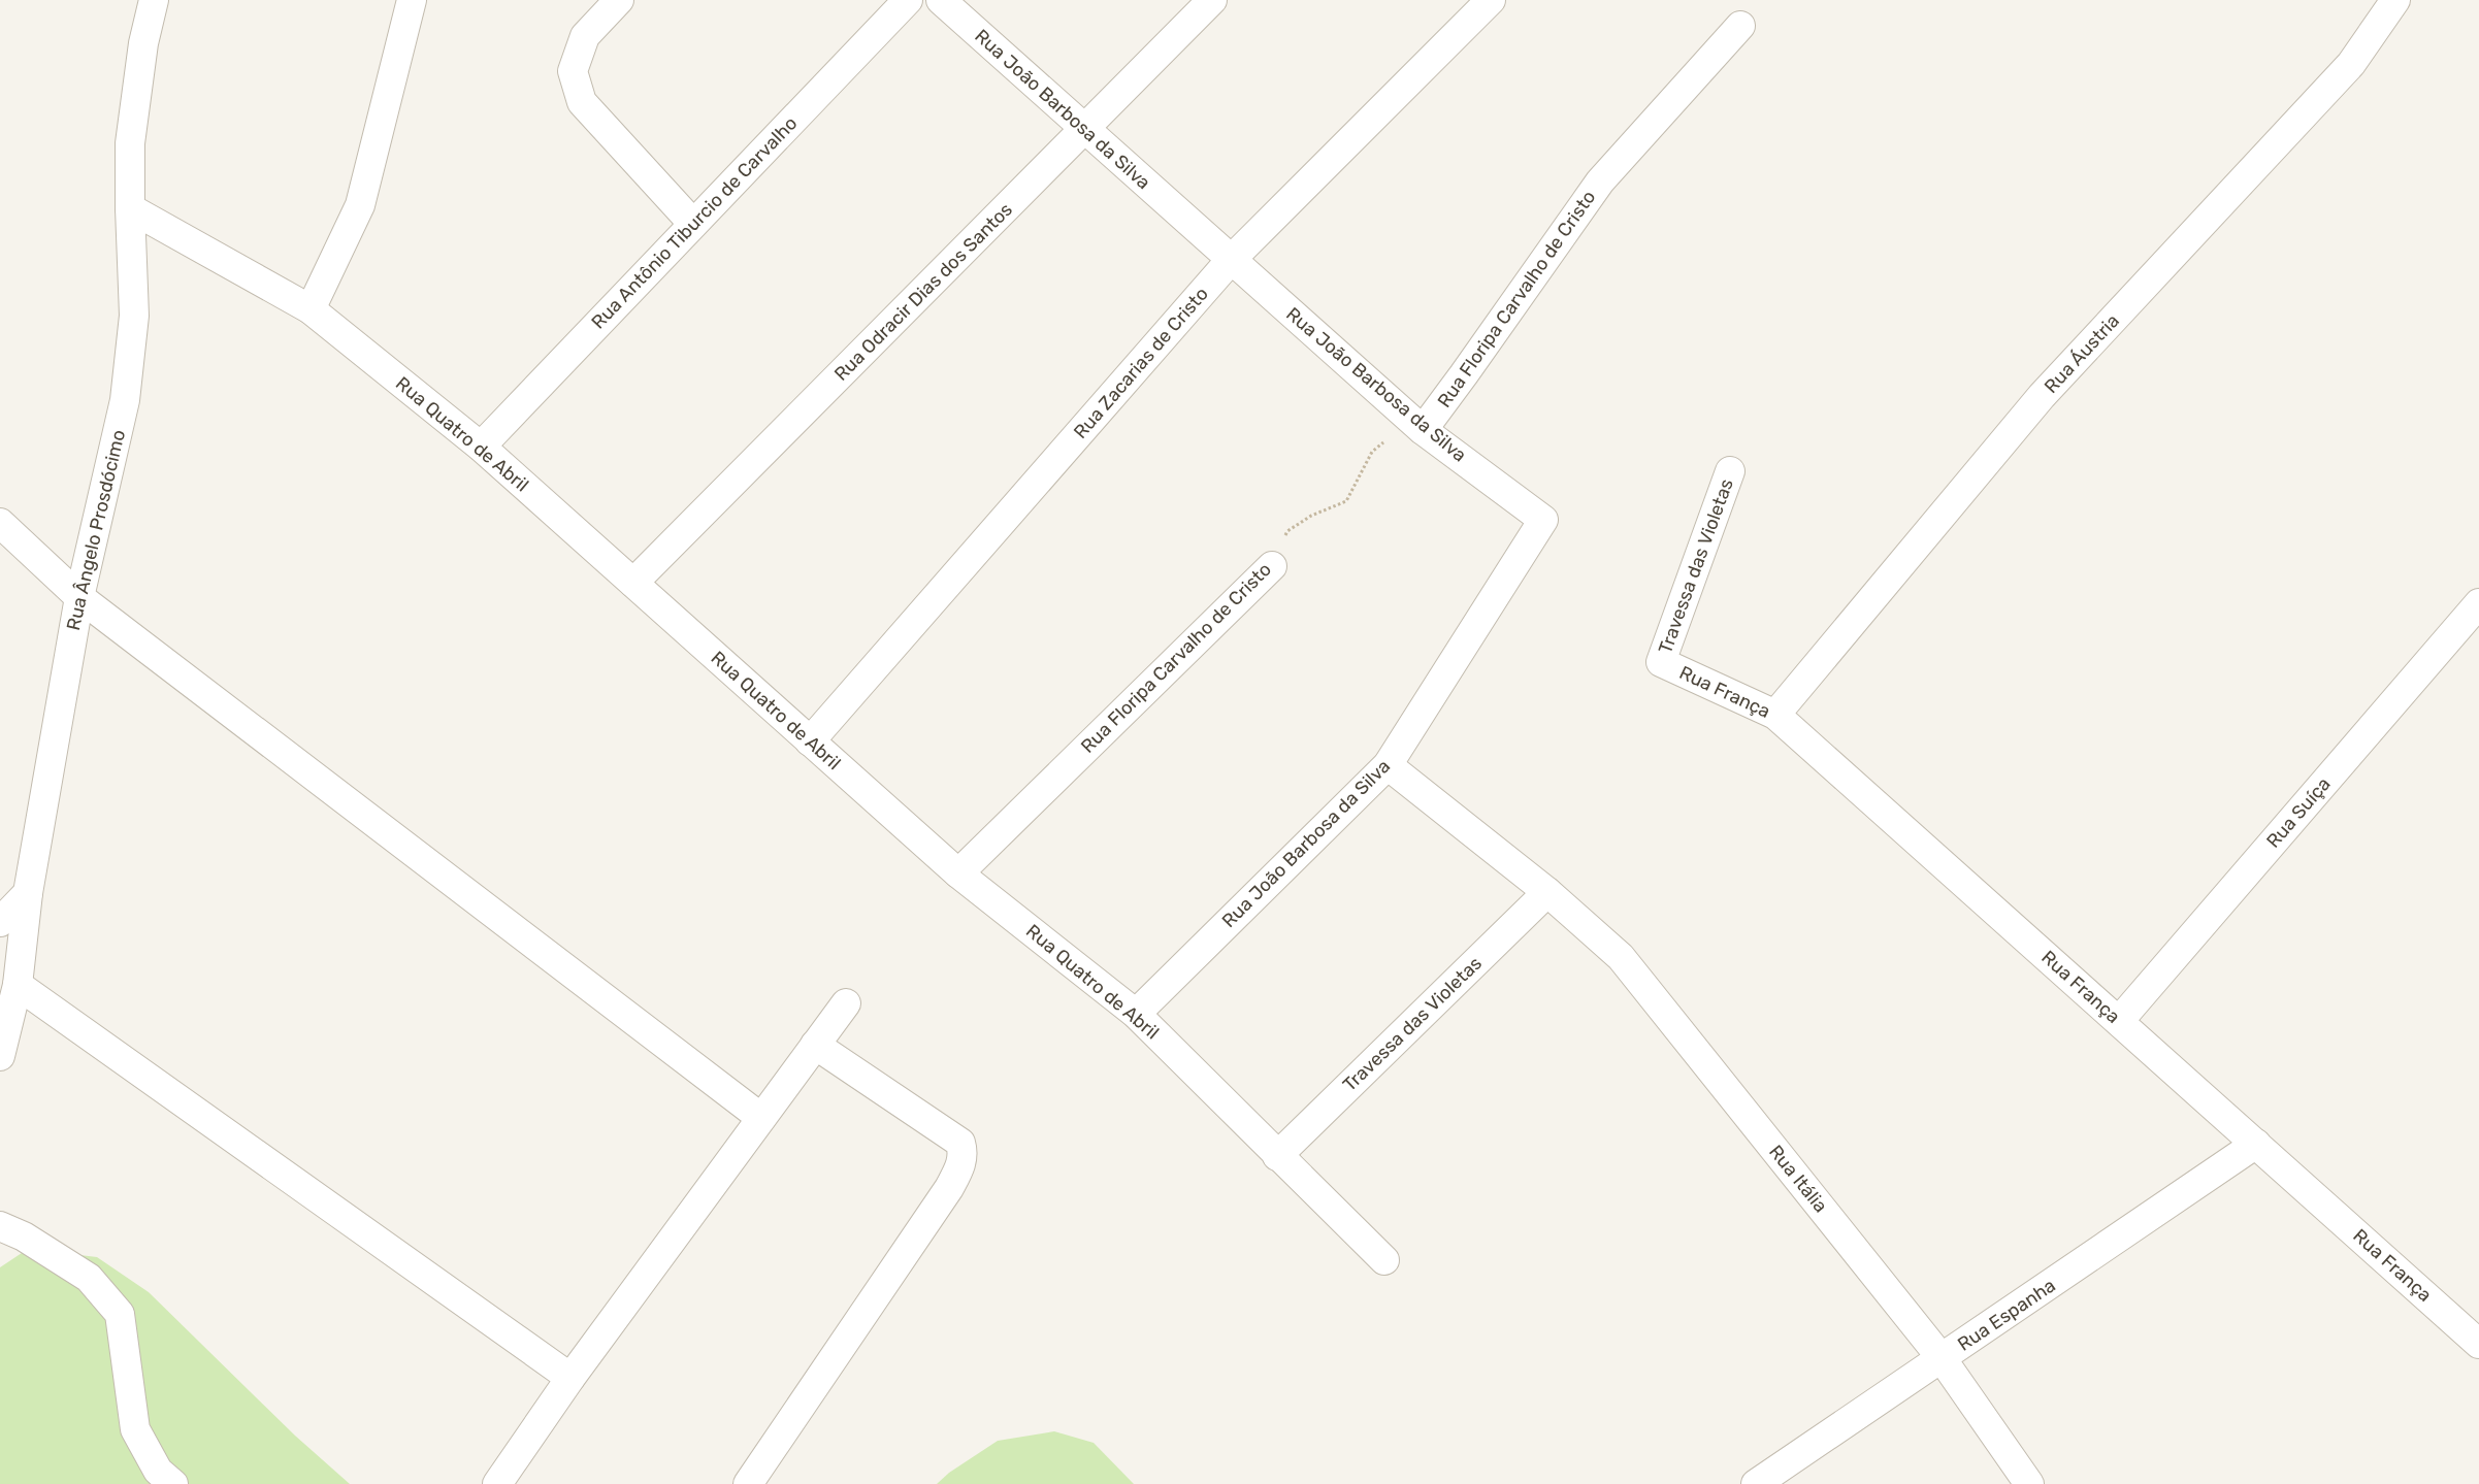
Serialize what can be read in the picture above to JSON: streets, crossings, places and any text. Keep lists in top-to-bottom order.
{
  "streets": {
    "street": [
      "Rua João Barbosa da Silva",
      "Rua Antônio Tiburcio de Carvalho",
      "Rua Odracir Dias dos Santos",
      "Rua Floripa Carvalho de Cristo",
      "Rua Áustria",
      "Rua Zacarias de Cristo",
      "Rua Quatro de Abril",
      "Rua Ângelo Prosdócimo",
      "Travessa das Violetas",
      "Rua França",
      "Rua Suíça",
      "Rua Itália",
      "Rua Espanha"
    ]
  },
  "crossings": [
    ["Rua João Barbosa da Silva", "Rua Odracir Dias dos Santos"],
    ["Rua João Barbosa da Silva", "Rua Floripa Carvalho de Cristo"],
    ["Rua João Barbosa da Silva", "Rua Zacarias de Cristo"],
    ["Rua João Barbosa da Silva", "Rua Quatro de Abril"],
    ["Rua João Barbosa da Silva", "Rua Itália"],
    ["Rua Antônio Tiburcio de Carvalho", "Rua Quatro de Abril"],
    ["Rua Odracir Dias dos Santos", "Rua Quatro de Abril"],
    ["Rua Floripa Carvalho de Cristo", "Rua Quatro de Abril"],
    ["Rua Áustria", "Rua França"],
    ["Rua Zacarias de Cristo", "Rua Quatro de Abril"],
    ["Rua Quatro de Abril", "Rua Ângelo Prosdócimo"],
    ["Rua Quatro de Abril", "Travessa das Violetas"],
    ["Travessa das Violetas", "Rua França"],
    ["Travessa das Violetas", "Rua Itália"],
    ["Rua França", "Rua Suíça"],
    ["Rua França", "Rua Espanha"],
    ["Rua Itália", "Rua Espanha"]
  ]
}
